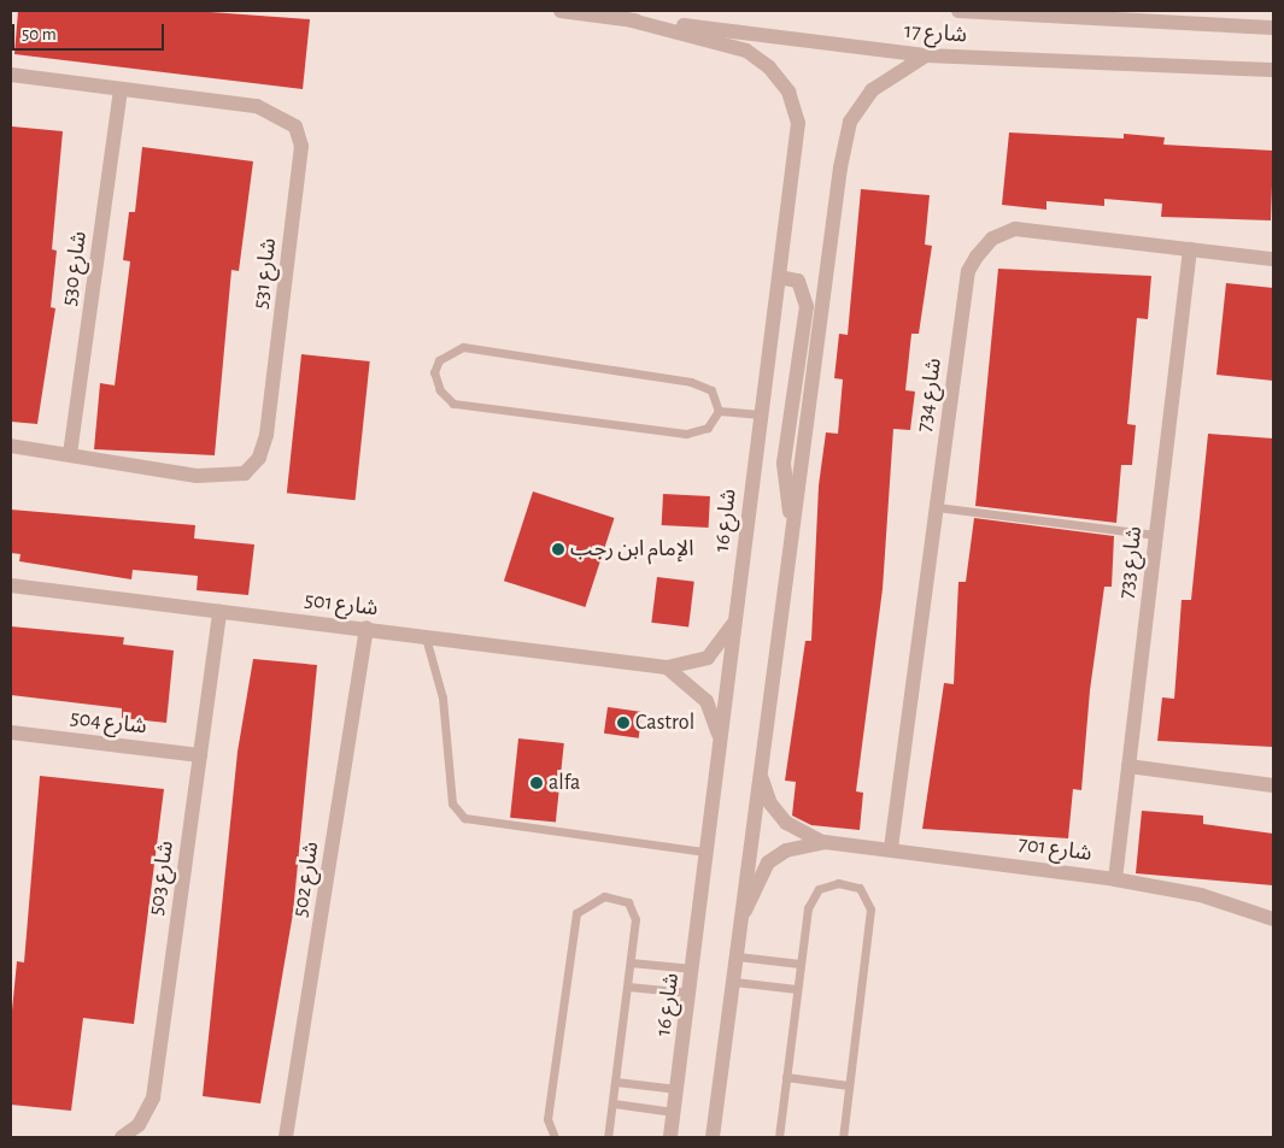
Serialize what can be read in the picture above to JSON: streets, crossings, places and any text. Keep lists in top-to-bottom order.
{
  "streets": {
    "street": [
      "شارع 17",
      "شارع 530",
      "شارع 531",
      "شارع 734",
      "شارع 16",
      "شارع 733",
      "شارع 501",
      "شارع 504",
      "شارع 701",
      "شارع 503",
      "شارع 502"
    ]
  },
  "crossings": [
    ["شارع 17", "شارع 16"],
    ["شارع 530", "شارع 531"],
    ["شارع 734", "شارع 733"],
    ["شارع 734", "شارع 701"],
    ["شارع 16", "شارع 501"],
    ["شارع 733", "شارع 701"],
    ["شارع 501", "شارع 503"],
    ["شارع 501", "شارع 502"],
    ["شارع 504", "شارع 503"]
  ],
  "places": ["الإمام ابن رجب", "Castrol", "alfa"],
  "scale_bar": "50 m"
}
